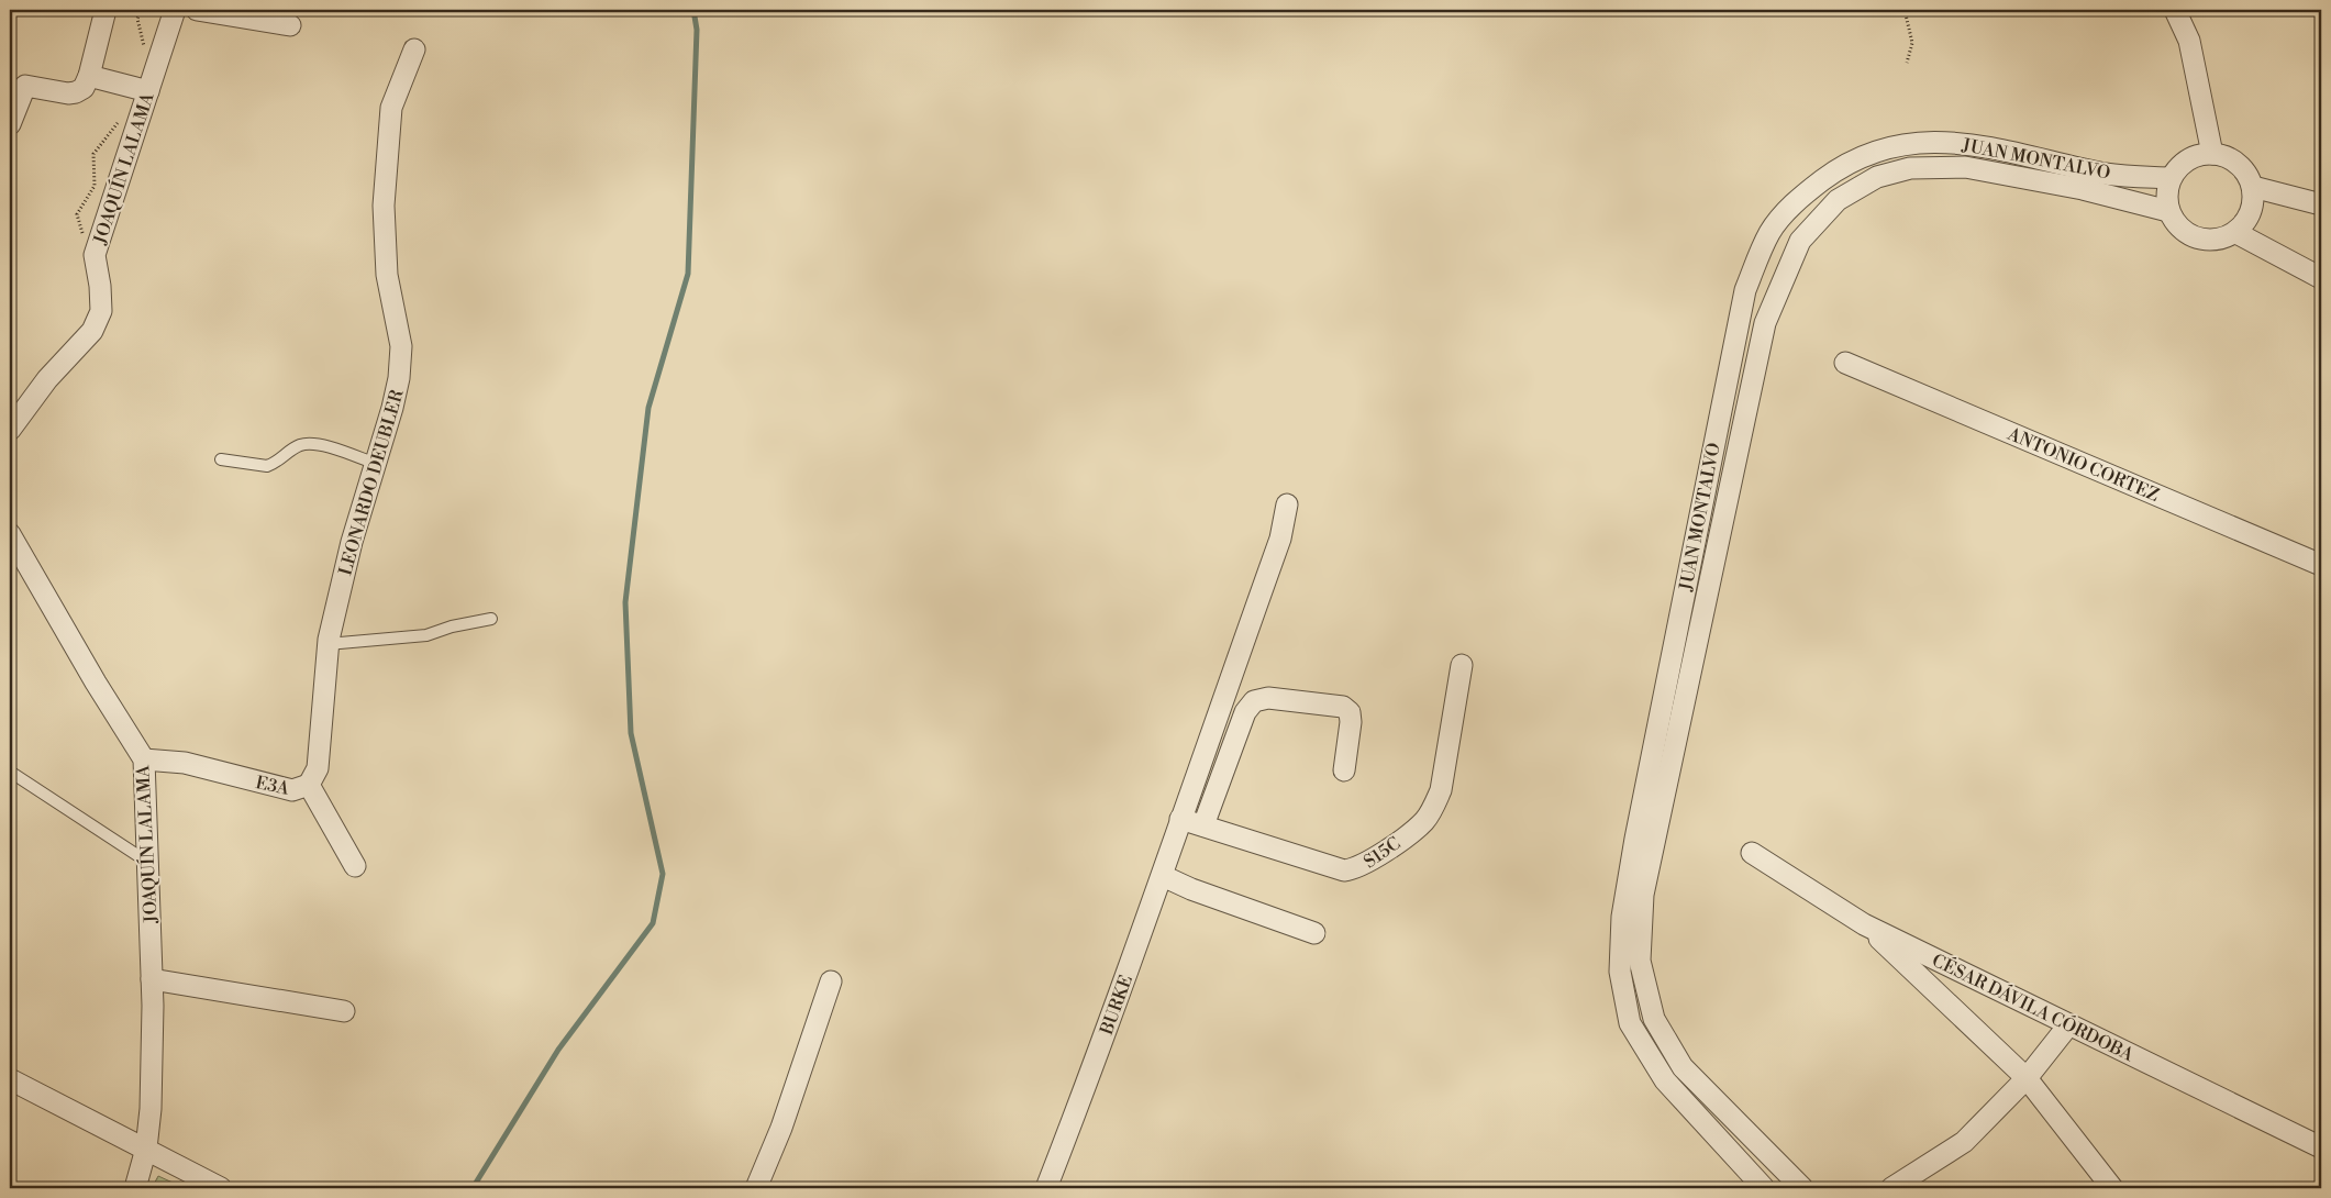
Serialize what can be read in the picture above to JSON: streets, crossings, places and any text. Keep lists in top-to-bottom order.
{
  "streets": {
    "street": [
      "JUAN MONTALVO",
      "JOAQUÍN LALAMA",
      "ANTONIO CORTEZ",
      "LEONARDO DEUBLER",
      "E3A",
      "S15C",
      "BURKE",
      "CÉSAR DÁVILA CÓRDOBA"
    ]
  },
  "crossings": [
    ["JOAQUÍN LALAMA", "E3A"],
    ["LEONARDO DEUBLER", "E3A"],
    ["S15C", "BURKE"]
  ]
}
